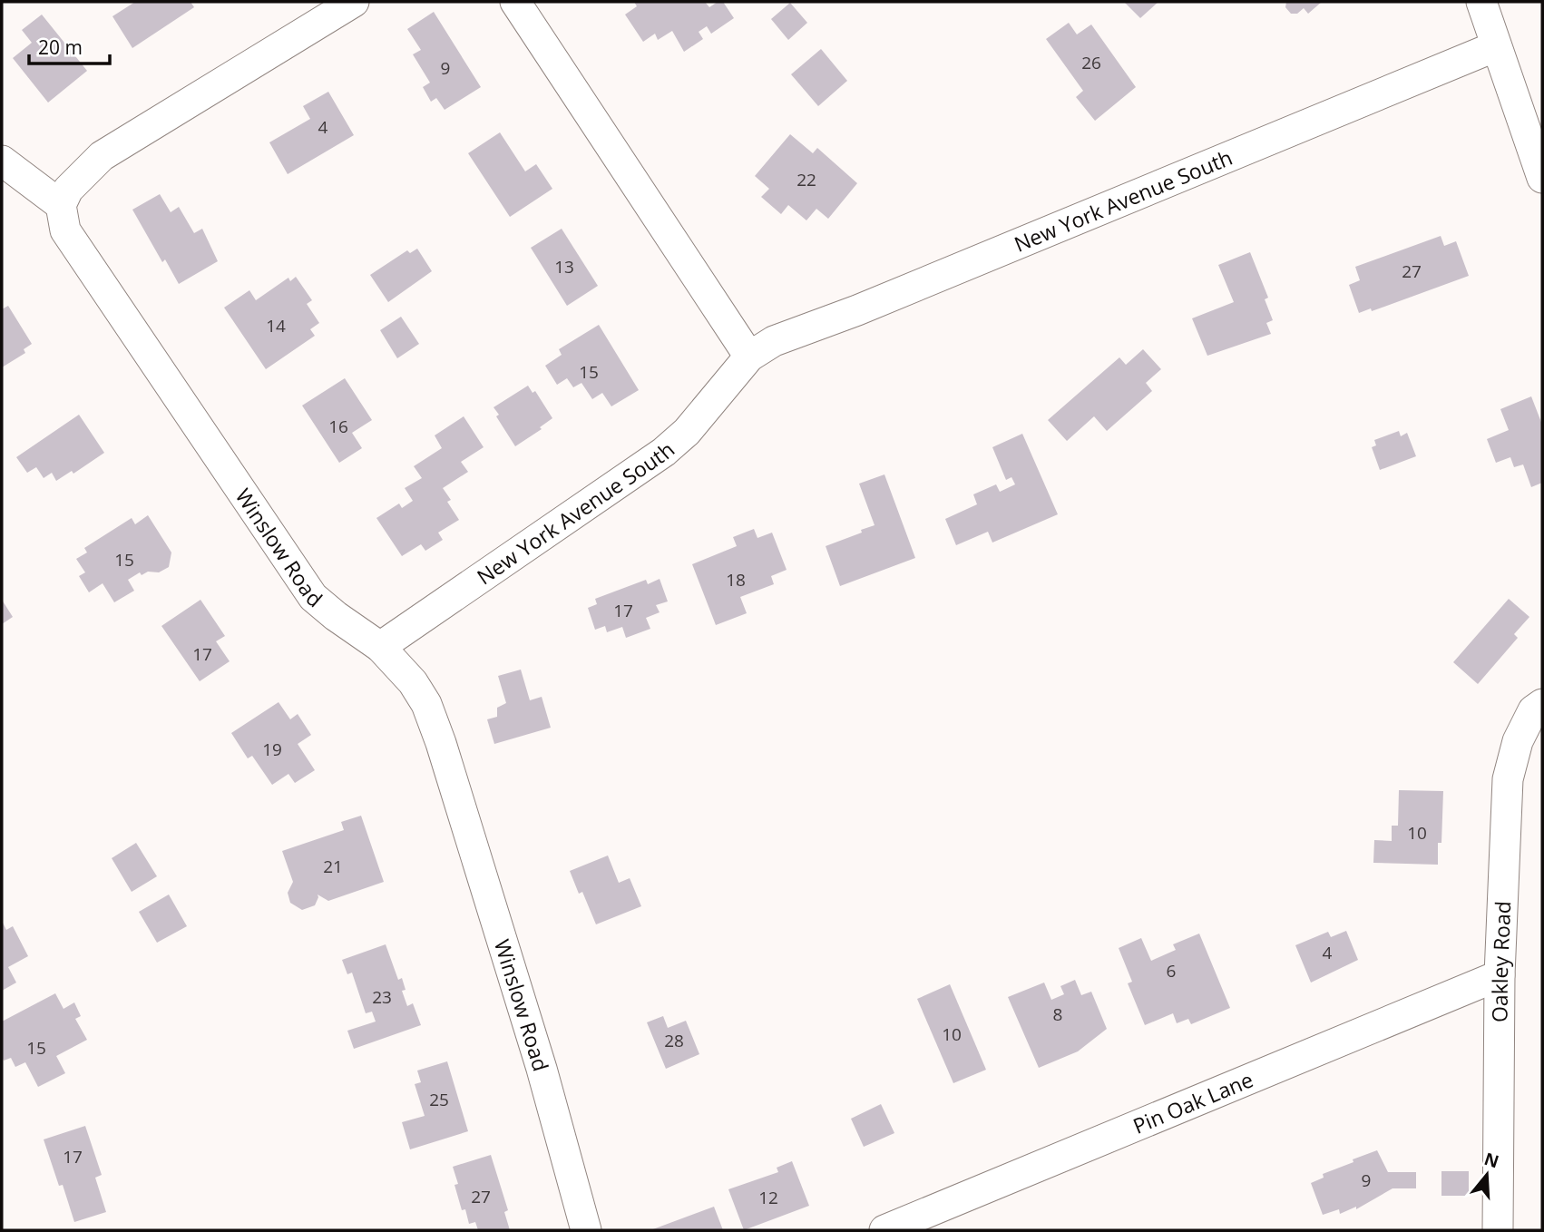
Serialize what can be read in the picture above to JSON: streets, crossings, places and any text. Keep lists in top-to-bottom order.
{
  "streets": {
    "street": [
      "New York Avenue South",
      "Winslow Road",
      "Oakley Road",
      "Pin Oak Lane"
    ]
  },
  "crossings": [
    ["New York Avenue South", "Winslow Road"],
    ["Oakley Road", "Pin Oak Lane"]
  ],
  "house_numbers": [
    "26",
    "9",
    "4",
    "22",
    "13",
    "27",
    "14",
    "15",
    "16",
    "15",
    "18",
    "17",
    "17",
    "19",
    "10",
    "21",
    "4",
    "6",
    "23",
    "8",
    "10",
    "28",
    "15",
    "25",
    "17",
    "9",
    "27",
    "12"
  ],
  "scale_bar": "20 m",
  "north": "top"
}
